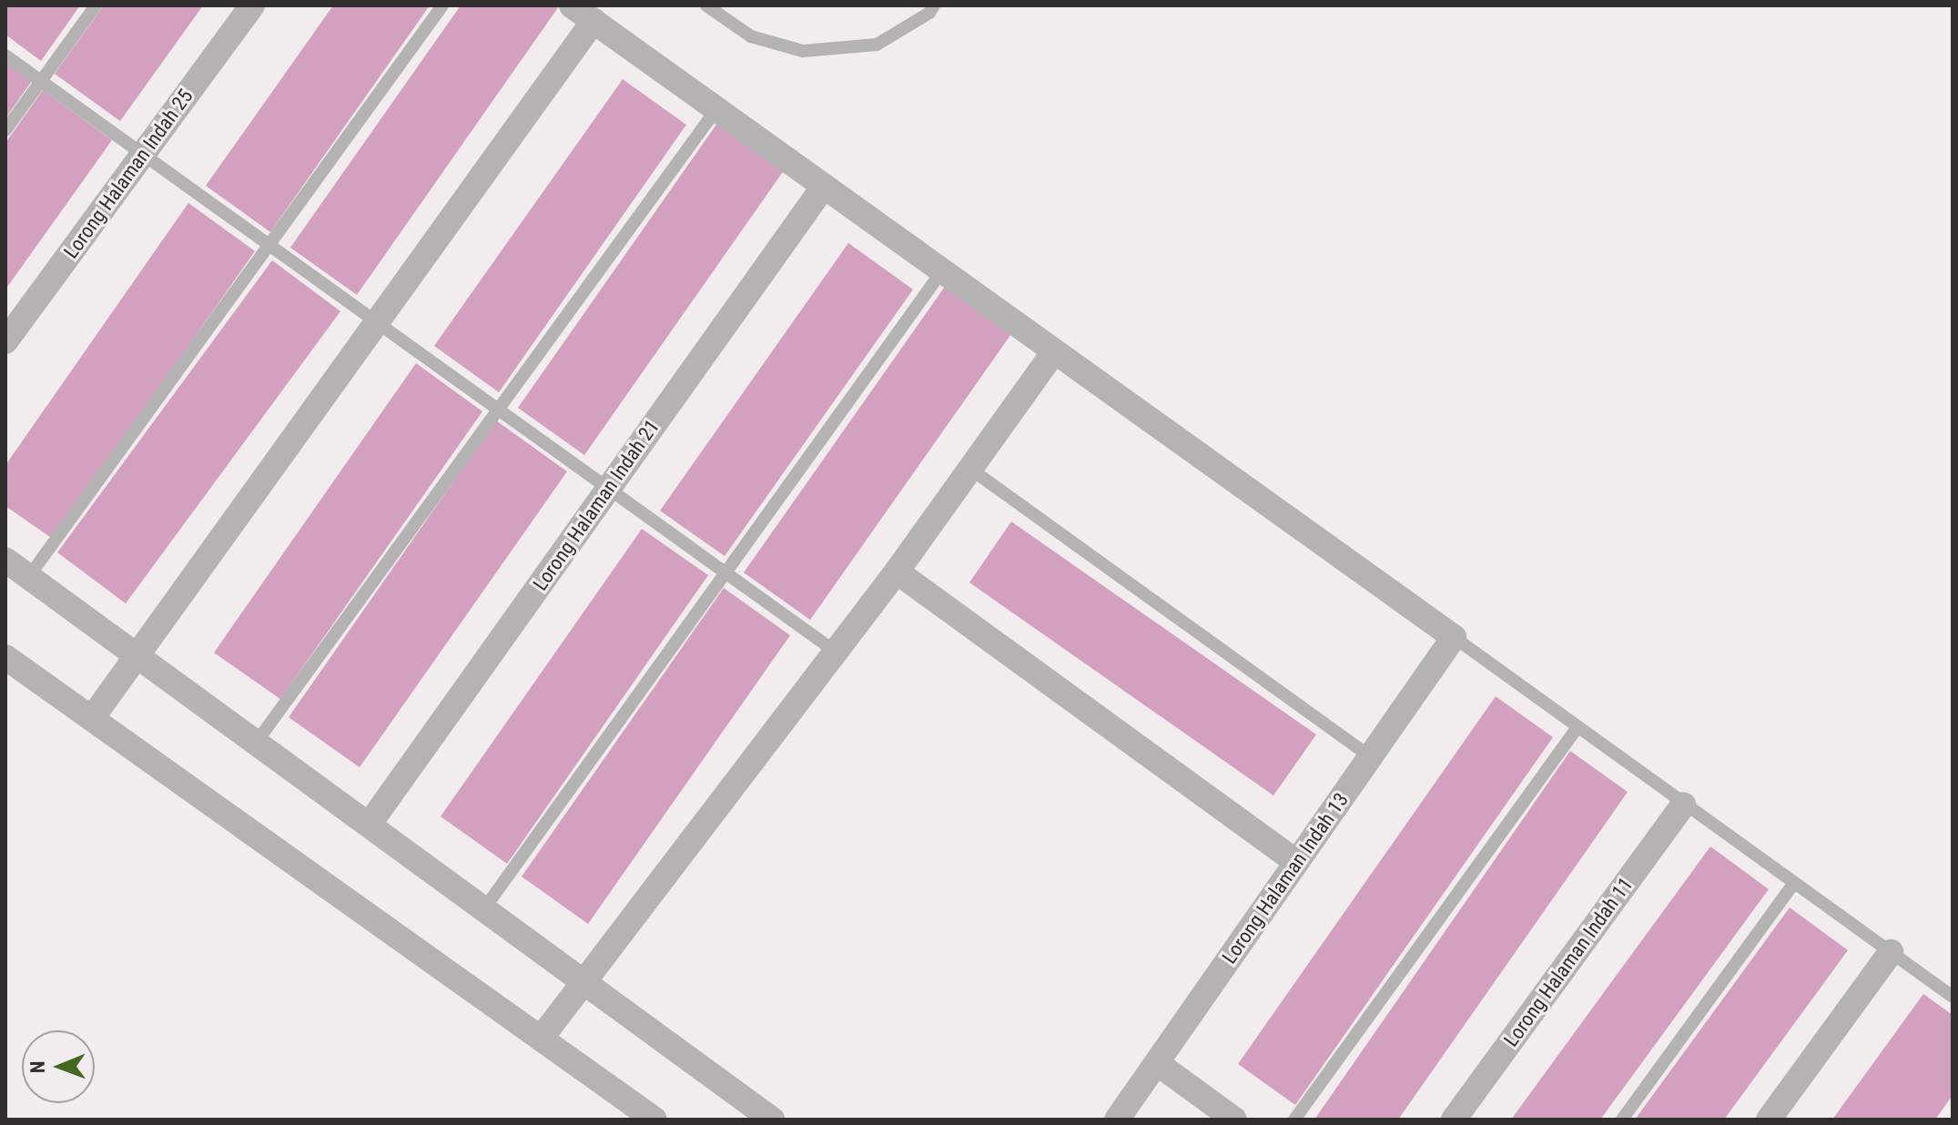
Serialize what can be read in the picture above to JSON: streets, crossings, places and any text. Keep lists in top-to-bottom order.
{
  "streets": {
    "street": [
      "Lorong Halaman Indah 25",
      "Lorong Halaman Indah 21",
      "Lorong Halaman Indah 13",
      "Lorong Halaman Indah 11"
    ]
  },
  "north": "left"
}
